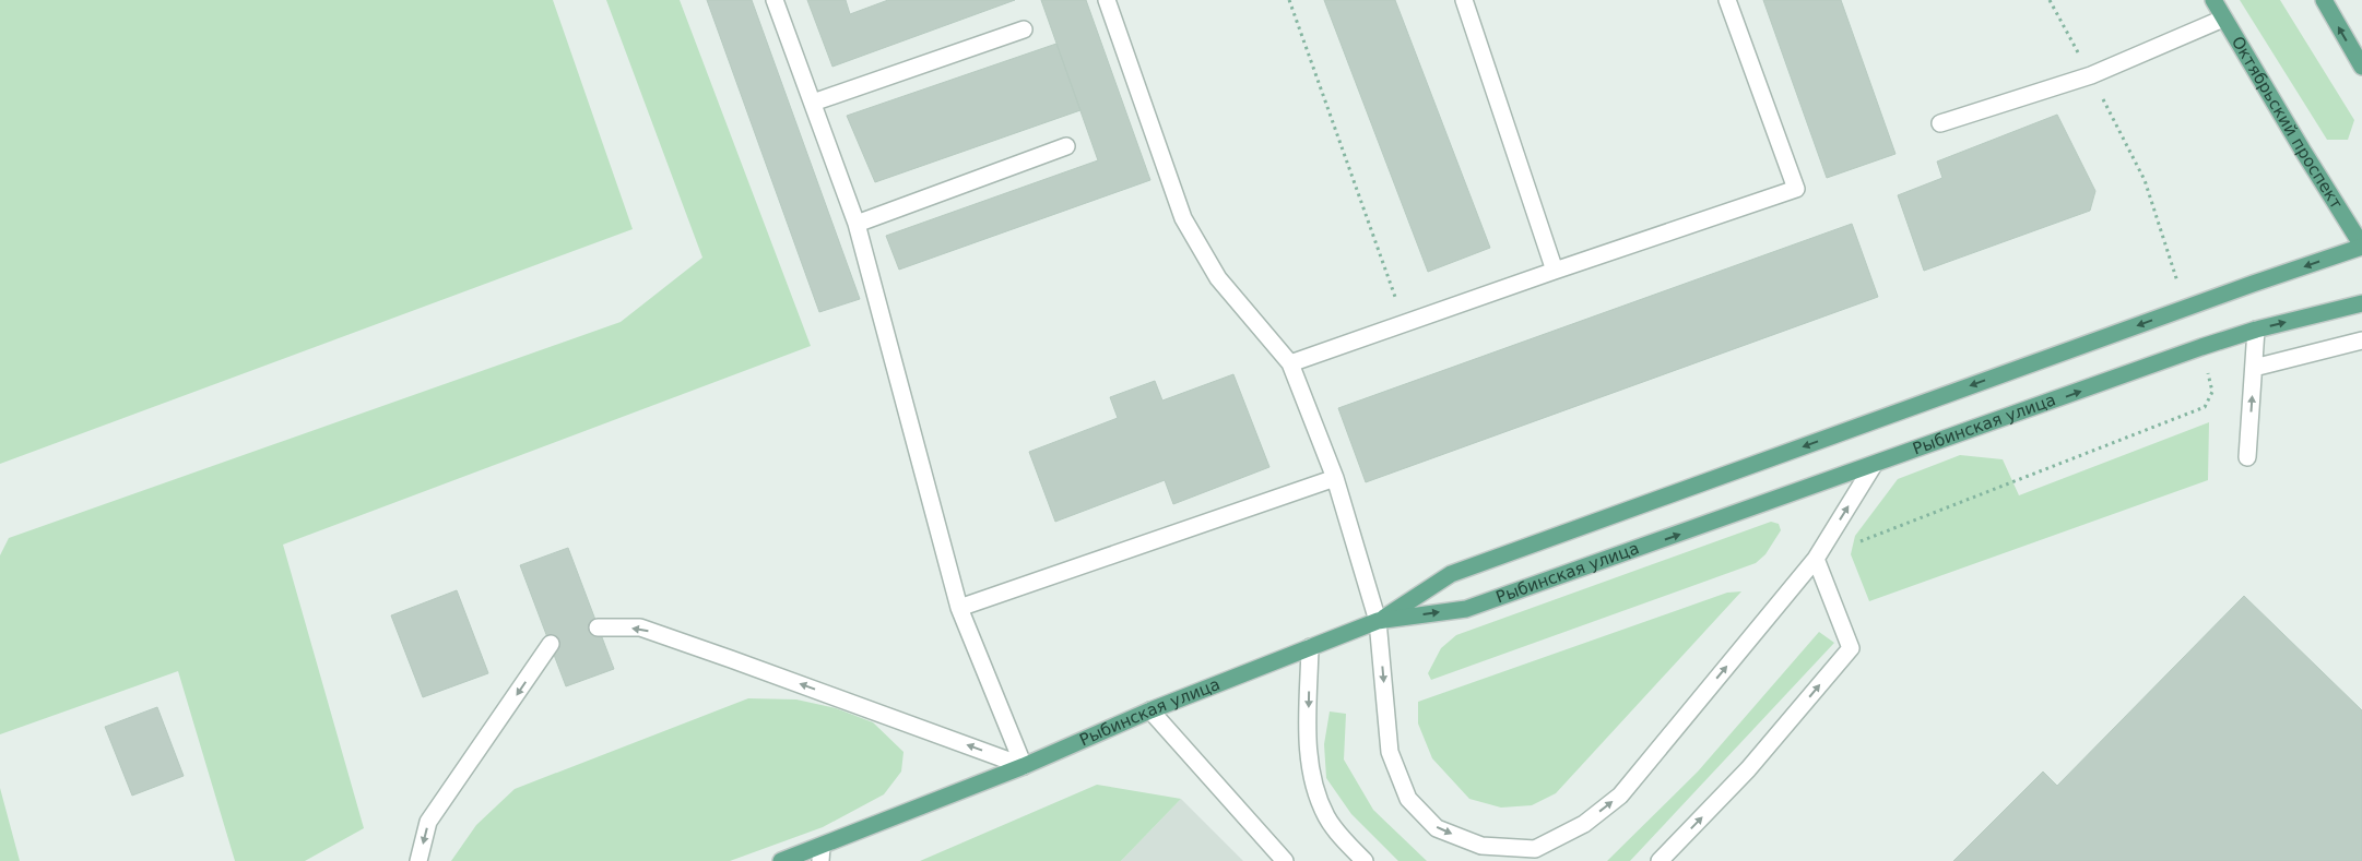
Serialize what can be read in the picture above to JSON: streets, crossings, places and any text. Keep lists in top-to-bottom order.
{
  "streets": {
    "main road": ["Октябрьский проспект", "Рыбинская улица"]
  }
}
